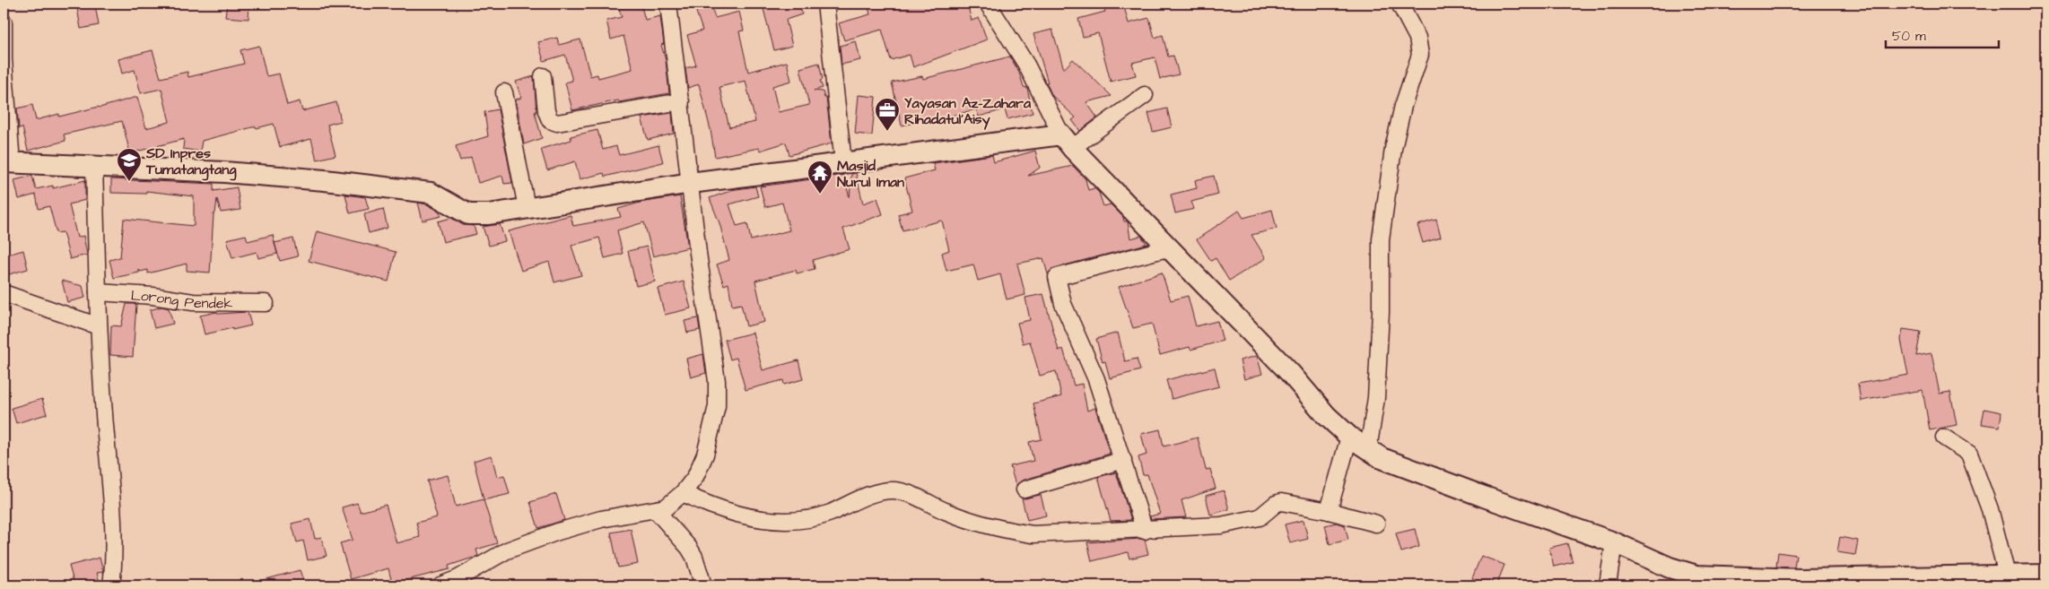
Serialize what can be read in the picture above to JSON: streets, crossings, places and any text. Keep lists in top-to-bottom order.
{
  "streets": {
    "street": ["Lorong Pendek"]
  },
  "places": {
    "office": ["Yayasan Az-Zahara Rihadatul'Aisy"],
    "school or university": ["SD Inpres Tumatangtang"],
    "temple": ["Masjid Nurul Iman"]
  },
  "scale_bar": "50 m"
}
